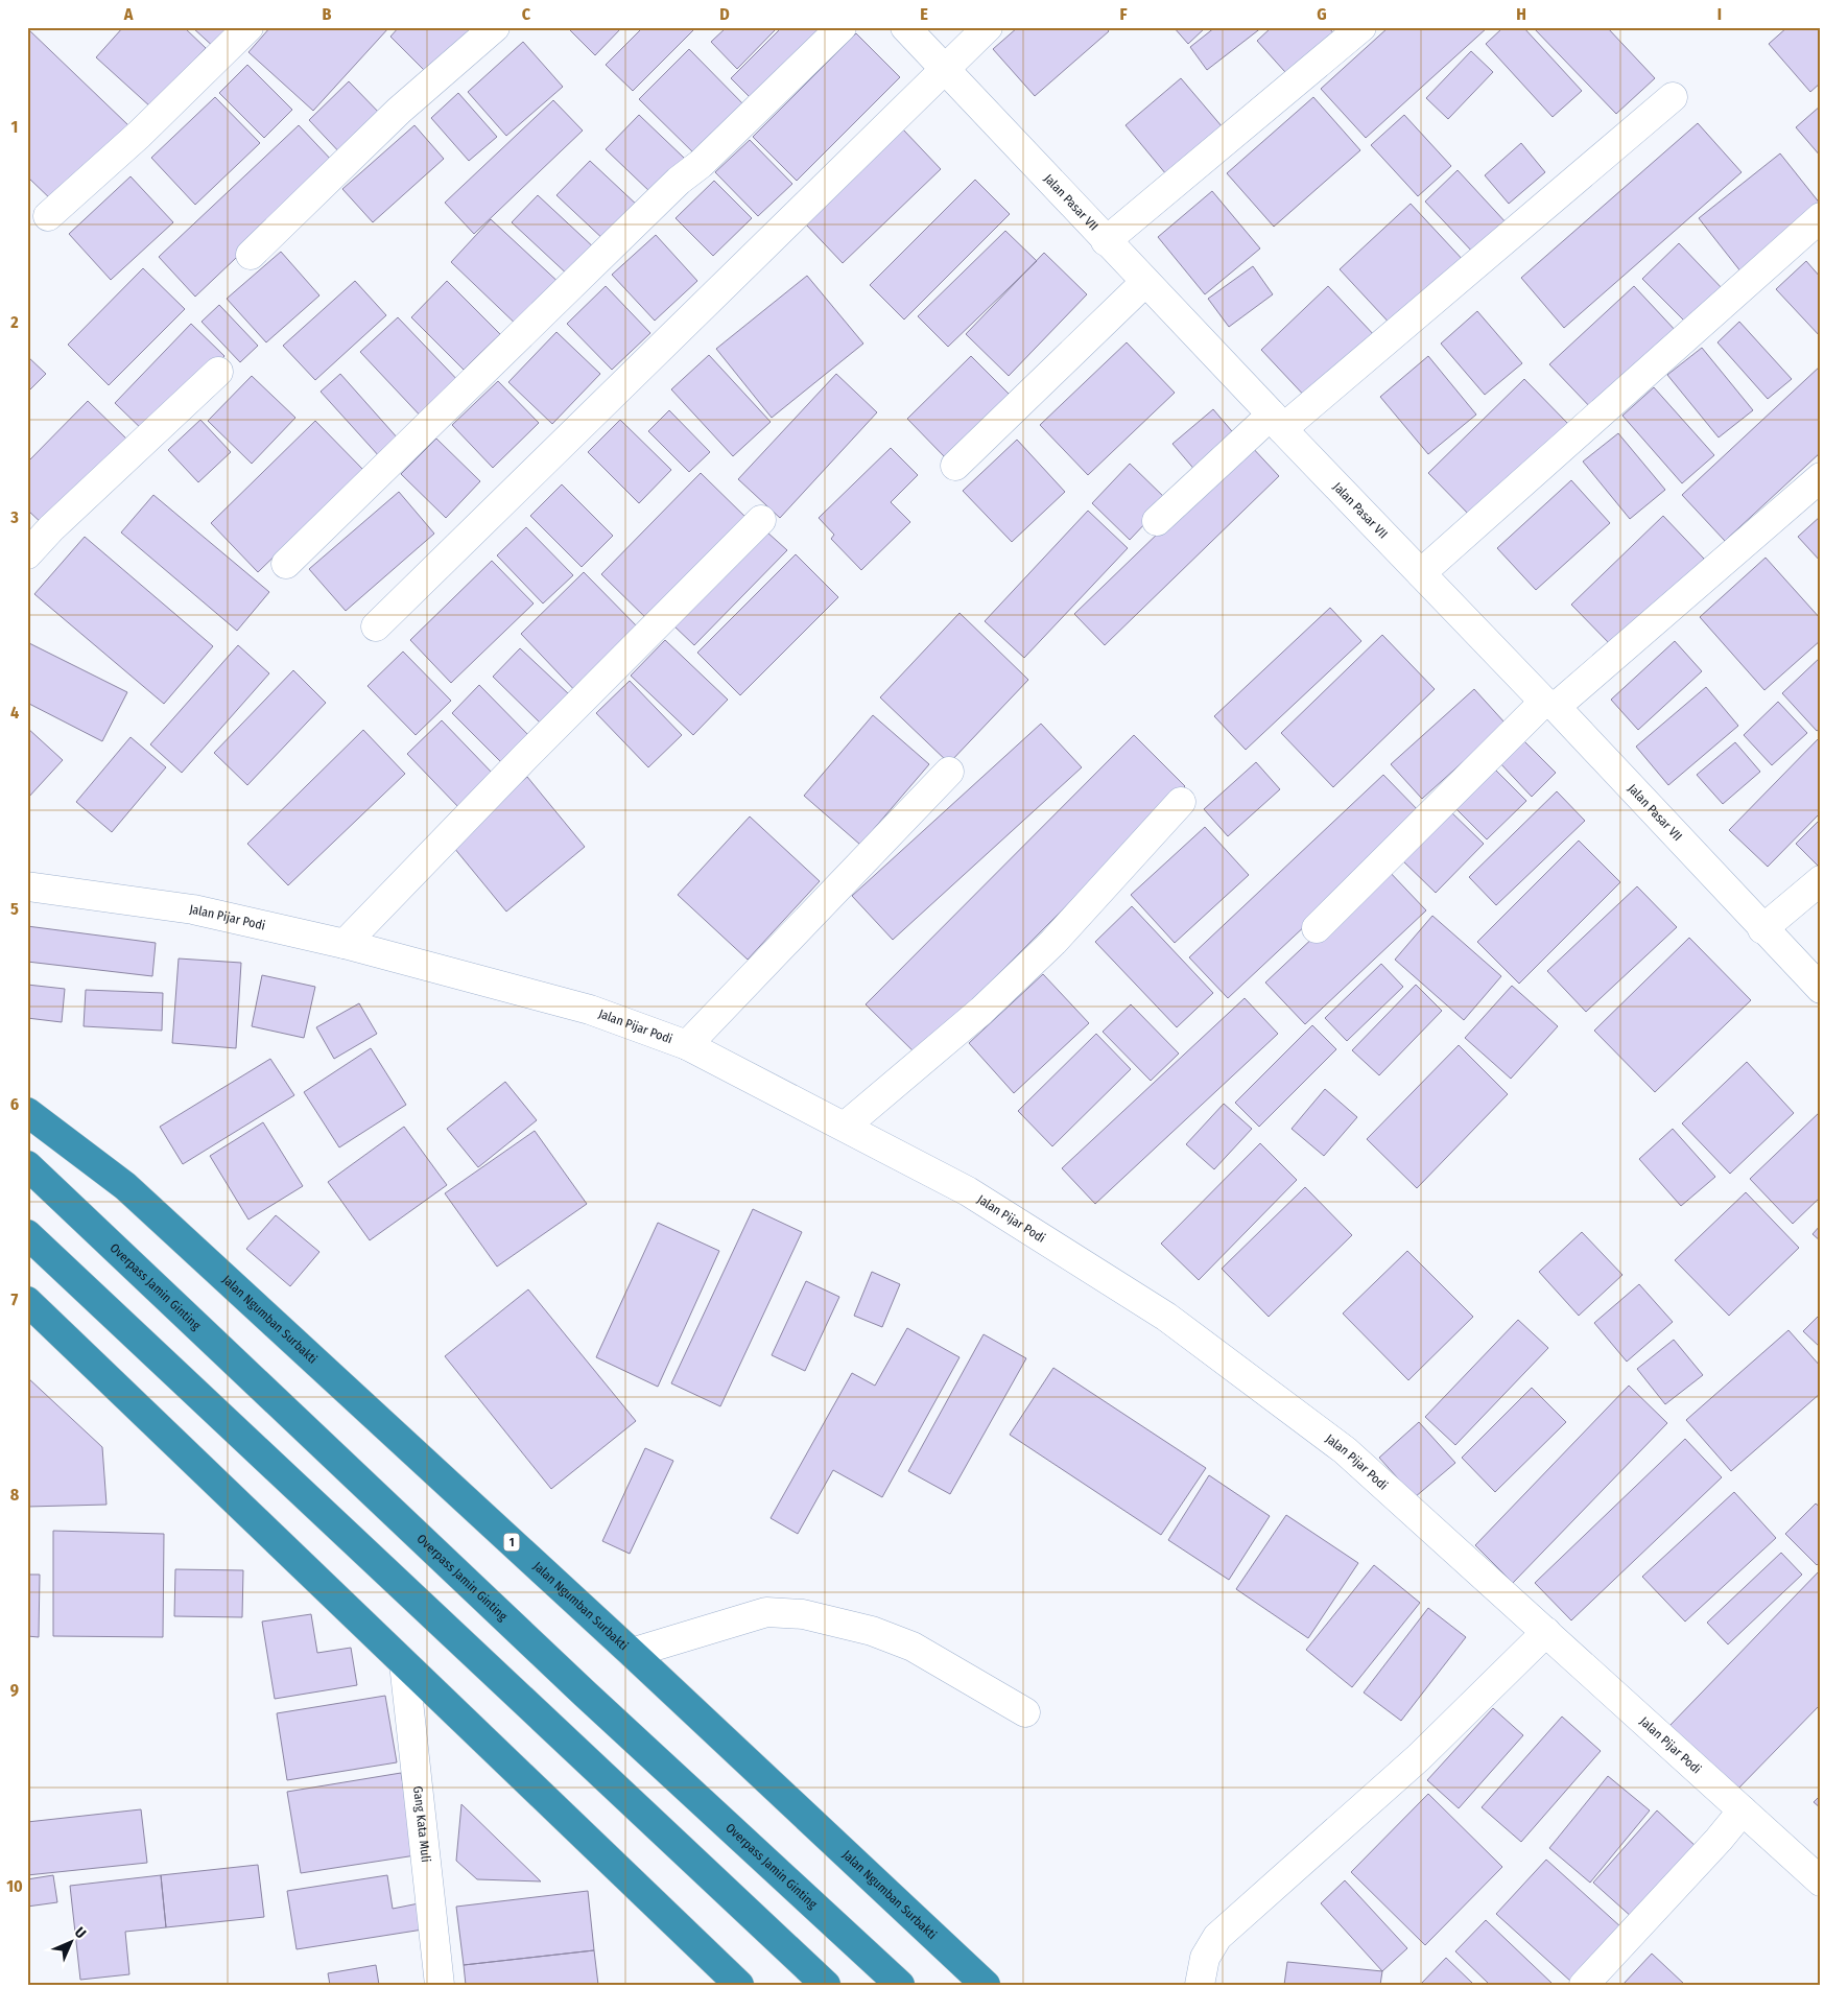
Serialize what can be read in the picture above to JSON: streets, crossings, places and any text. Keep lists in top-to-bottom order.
{
  "streets": {
    "highway": ["Overpass Jamin Ginting", "Jalan Ngumban Surbakti", "1"],
    "street": ["Jalan Pasar VII", "Jalan Pijar Podi", "Gang Kata Muli"]
  },
  "north": "top right",
  "grid": {
    "columns": [
      "A",
      "B",
      "C",
      "D",
      "E",
      "F",
      "G",
      "H",
      "I"
    ],
    "rows": [
      "1",
      "2",
      "3",
      "4",
      "5",
      "6",
      "7",
      "8",
      "9",
      "10"
    ]
  }
}
